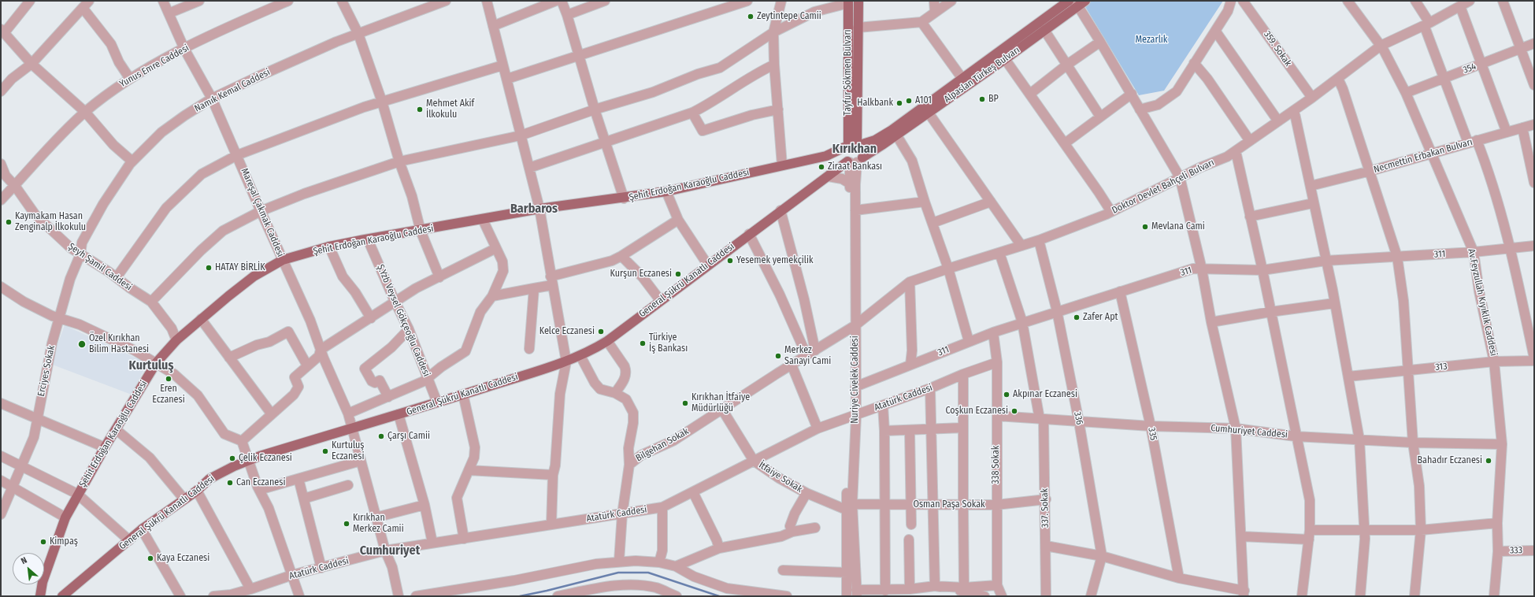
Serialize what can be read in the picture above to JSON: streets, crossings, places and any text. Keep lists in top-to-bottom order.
{
  "streets": {
    "main road": [
      "Tayfur Sökmen Bulvarı",
      "Alpaslan Türkeş Bulvarı",
      "Şehit Erdoğan Karaoğlu Caddesi",
      "General Şükrü Kanatlı Caddesi",
      "Nuriye Civelek Caddesi"
    ],
    "street": [
      "359. Sokak",
      "Yunus Emre Caddesi",
      "354",
      "Namık Kemal Caddesi",
      "Necmettin Erbakan Bulvarı",
      "Doktor Devlet Bahçeli Bulvarı",
      "Mareşal Çakmak Caddesi",
      "311",
      "Şeyh Şamil Caddesi",
      "Av.Feyzullah Kıyıklık Caddesi",
      "Ş.Yzb Veysel Gökçeoğlu Caddesi",
      "313",
      "Erciyes Sokak",
      "Atatürk Caddesi",
      "336",
      "Cumhuriyet Caddesi",
      "335",
      "Bilgehan Sokak",
      "338 Sokak",
      "İtfaiye Sokak",
      "Osman Paşa Sokak",
      "337. Sokak",
      "333"
    ]
  },
  "crossings": [
    ["359. Sokak", "Doktor Devlet Bahçeli Bulvarı"],
    ["Yunus Emre Caddesi", "Mareşal Çakmak Caddesi"],
    ["Yunus Emre Caddesi", "Şeyh Şamil Caddesi"],
    ["354", "Av.Feyzullah Kıyıklık Caddesi"],
    ["Tayfur Sökmen Bulvarı", "Alpaslan Türkeş Bulvarı"],
    ["Tayfur Sökmen Bulvarı", "Şehit Erdoğan Karaoğlu Caddesi"],
    ["Tayfur Sökmen Bulvarı", "Nuriye Civelek Caddesi"],
    ["Alpaslan Türkeş Bulvarı", "Şehit Erdoğan Karaoğlu Caddesi"],
    ["Alpaslan Türkeş Bulvarı", "General Şükrü Kanatlı Caddesi"],
    ["Alpaslan Türkeş Bulvarı", "Nuriye Civelek Caddesi"],
    ["Namık Kemal Caddesi", "Mareşal Çakmak Caddesi"],
    ["Namık Kemal Caddesi", "Şeyh Şamil Caddesi"],
    ["Namık Kemal Caddesi", "Erciyes Sokak"],
    ["Necmettin Erbakan Bulvarı", "Av.Feyzullah Kıyıklık Caddesi"],
    ["Şehit Erdoğan Karaoğlu Caddesi", "Mareşal Çakmak Caddesi"],
    ["Şehit Erdoğan Karaoğlu Caddesi", "Şeyh Şamil Caddesi"],
    ["Şehit Erdoğan Karaoğlu Caddesi", "Ş.Yzb Veysel Gökçeoğlu Caddesi"],
    ["Şehit Erdoğan Karaoğlu Caddesi", "Nuriye Civelek Caddesi"],
    ["Doktor Devlet Bahçeli Bulvarı", "Av.Feyzullah Kıyıklık Caddesi"],
    ["Doktor Devlet Bahçeli Bulvarı", "Nuriye Civelek Caddesi"],
    ["Doktor Devlet Bahçeli Bulvarı", "336"],
    ["Doktor Devlet Bahçeli Bulvarı", "Bilgehan Sokak"],
    ["Doktor Devlet Bahçeli Bulvarı", "337. Sokak"],
    ["Mareşal Çakmak Caddesi", "General Şükrü Kanatlı Caddesi"],
    ["Mareşal Çakmak Caddesi", "Atatürk Caddesi"],
    ["311", "Av.Feyzullah Kıyıklık Caddesi"],
    ["311", "Nuriye Civelek Caddesi"],
    ["311", "336"],
    ["311", "335"],
    ["311", "338 Sokak"],
    ["311", "337. Sokak"],
    ["Şeyh Şamil Caddesi", "Erciyes Sokak"],
    ["General Şükrü Kanatlı Caddesi", "Ş.Yzb Veysel Gökçeoğlu Caddesi"],
    ["General Şükrü Kanatlı Caddesi", "Nuriye Civelek Caddesi"],
    ["Av.Feyzullah Kıyıklık Caddesi", "313"],
    ["Av.Feyzullah Kıyıklık Caddesi", "Cumhuriyet Caddesi"],
    ["Av.Feyzullah Kıyıklık Caddesi", "333"],
    ["Nuriye Civelek Caddesi", "Atatürk Caddesi"],
    ["Nuriye Civelek Caddesi", "Bilgehan Sokak"],
    ["Nuriye Civelek Caddesi", "İtfaiye Sokak"],
    ["Nuriye Civelek Caddesi", "Osman Paşa Sokak"],
    ["Atatürk Caddesi", "338 Sokak"],
    ["Atatürk Caddesi", "İtfaiye Sokak"],
    ["336", "Cumhuriyet Caddesi"],
    ["Cumhuriyet Caddesi", "335"],
    ["Cumhuriyet Caddesi", "338 Sokak"],
    ["Cumhuriyet Caddesi", "337. Sokak"],
    ["Bilgehan Sokak", "İtfaiye Sokak"],
    ["338 Sokak", "Osman Paşa Sokak"],
    ["İtfaiye Sokak", "Osman Paşa Sokak"],
    ["Osman Paşa Sokak", "337. Sokak"]
  ],
  "districts": [
    "Kırıkhan",
    "Barbaros",
    "Kurtuluş",
    "Cumhuriyet"
  ],
  "parks": ["Mezarlık"],
  "places": [
    "Zeytintepe Camii",
    "BP",
    "A101",
    "Halkbank",
    "Mehmet Akif İlkokulu",
    "Ziraat Bankası",
    "Kaymakam Hasan Zenginalp İlkokulu",
    "Mevlana Cami",
    "Yesemek yemekçilik",
    "HATAY BİRLİK",
    "Kurşun Eczanesi",
    "Zafer Apt",
    "Kelce Eczanesi",
    "Türkiye İş Bankası",
    "Özel Kırıkhan Bilim Hastanesi",
    "Merkez Sanayi Cami",
    "Eren Eczanesi",
    "Akpınar Eczanesi",
    "Kırıkhan İtfaiye Müdürlüğü",
    "Coşkun Eczanesi",
    "Çarşı Camii",
    "Kurtuluş Eczanesi",
    "Çelik Eczanesi",
    "Bahadır Eczanesi",
    "Can Eczanesi",
    "Kırıkhan Merkez Camii",
    "Kimpaş",
    "Kaya Eczanesi"
  ],
  "north": "top left"
}
